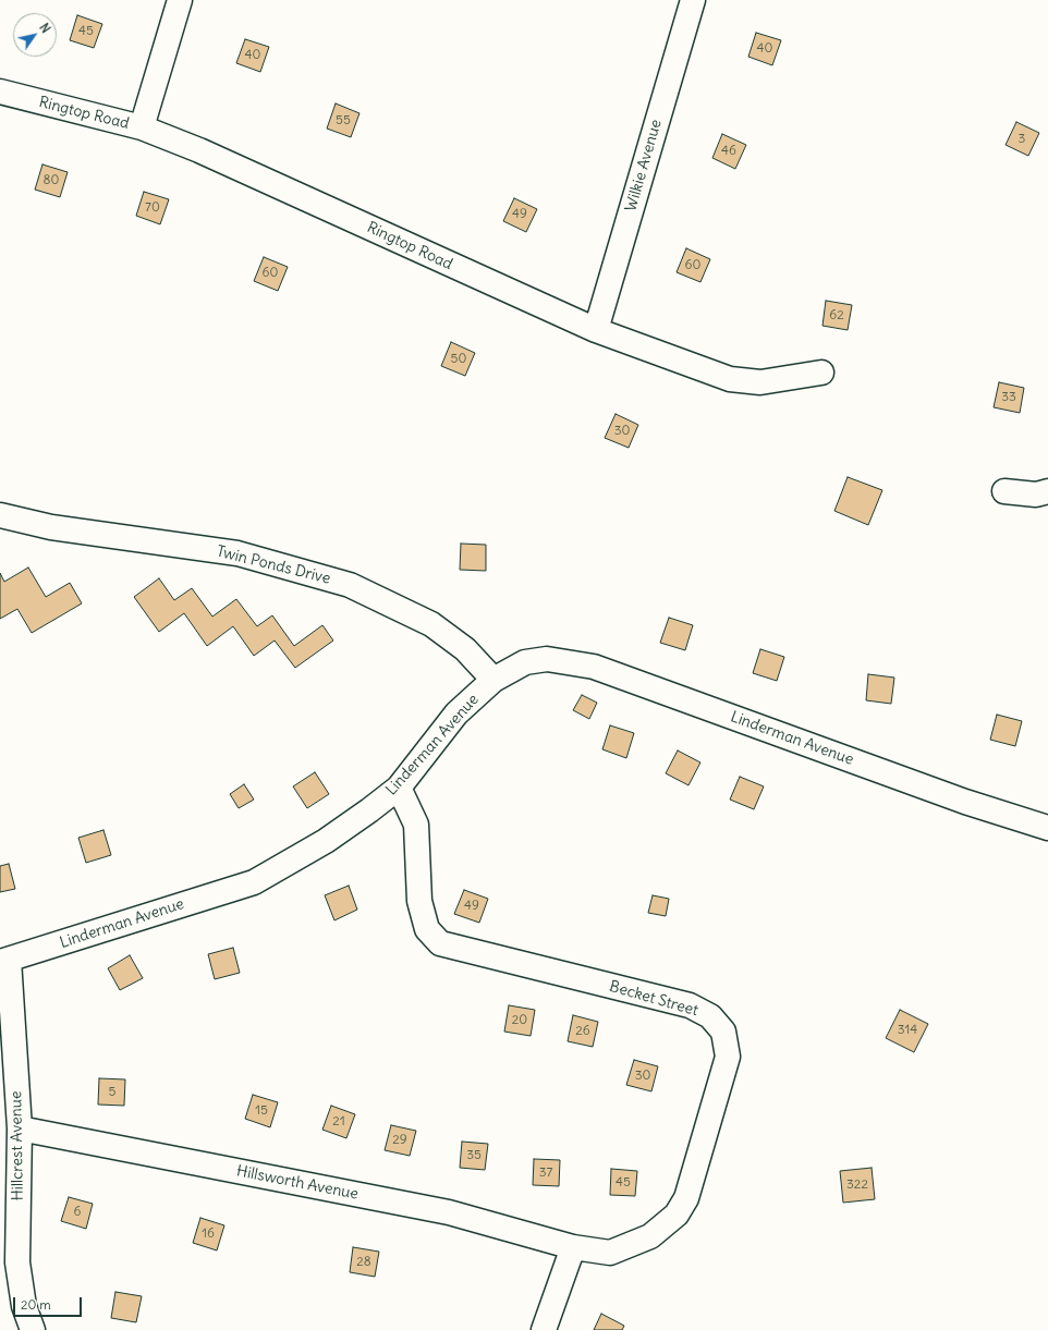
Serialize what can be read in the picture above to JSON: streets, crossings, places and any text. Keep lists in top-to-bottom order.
{
  "streets": {
    "street": [
      "Ringtop Road",
      "Wilkie Avenue",
      "Twin Ponds Drive",
      "Linderman Avenue",
      "Becket Street",
      "Hillcrest Avenue",
      "Hillsworth Avenue"
    ]
  },
  "crossings": [
    ["Ringtop Road", "Wilkie Avenue"],
    ["Twin Ponds Drive", "Linderman Avenue"],
    ["Linderman Avenue", "Becket Street"],
    ["Linderman Avenue", "Hillcrest Avenue"],
    ["Becket Street", "Hillsworth Avenue"],
    ["Hillcrest Avenue", "Hillsworth Avenue"]
  ],
  "house_numbers": [
    "45",
    "40",
    "40",
    "55",
    "3",
    "46",
    "80",
    "70",
    "49",
    "60",
    "60",
    "62",
    "50",
    "33",
    "30",
    "49",
    "20",
    "314",
    "26",
    "30",
    "5",
    "15",
    "21",
    "29",
    "35",
    "37",
    "45",
    "322",
    "6",
    "16",
    "28"
  ],
  "scale_bar": "20 m",
  "north": "top right"
}
